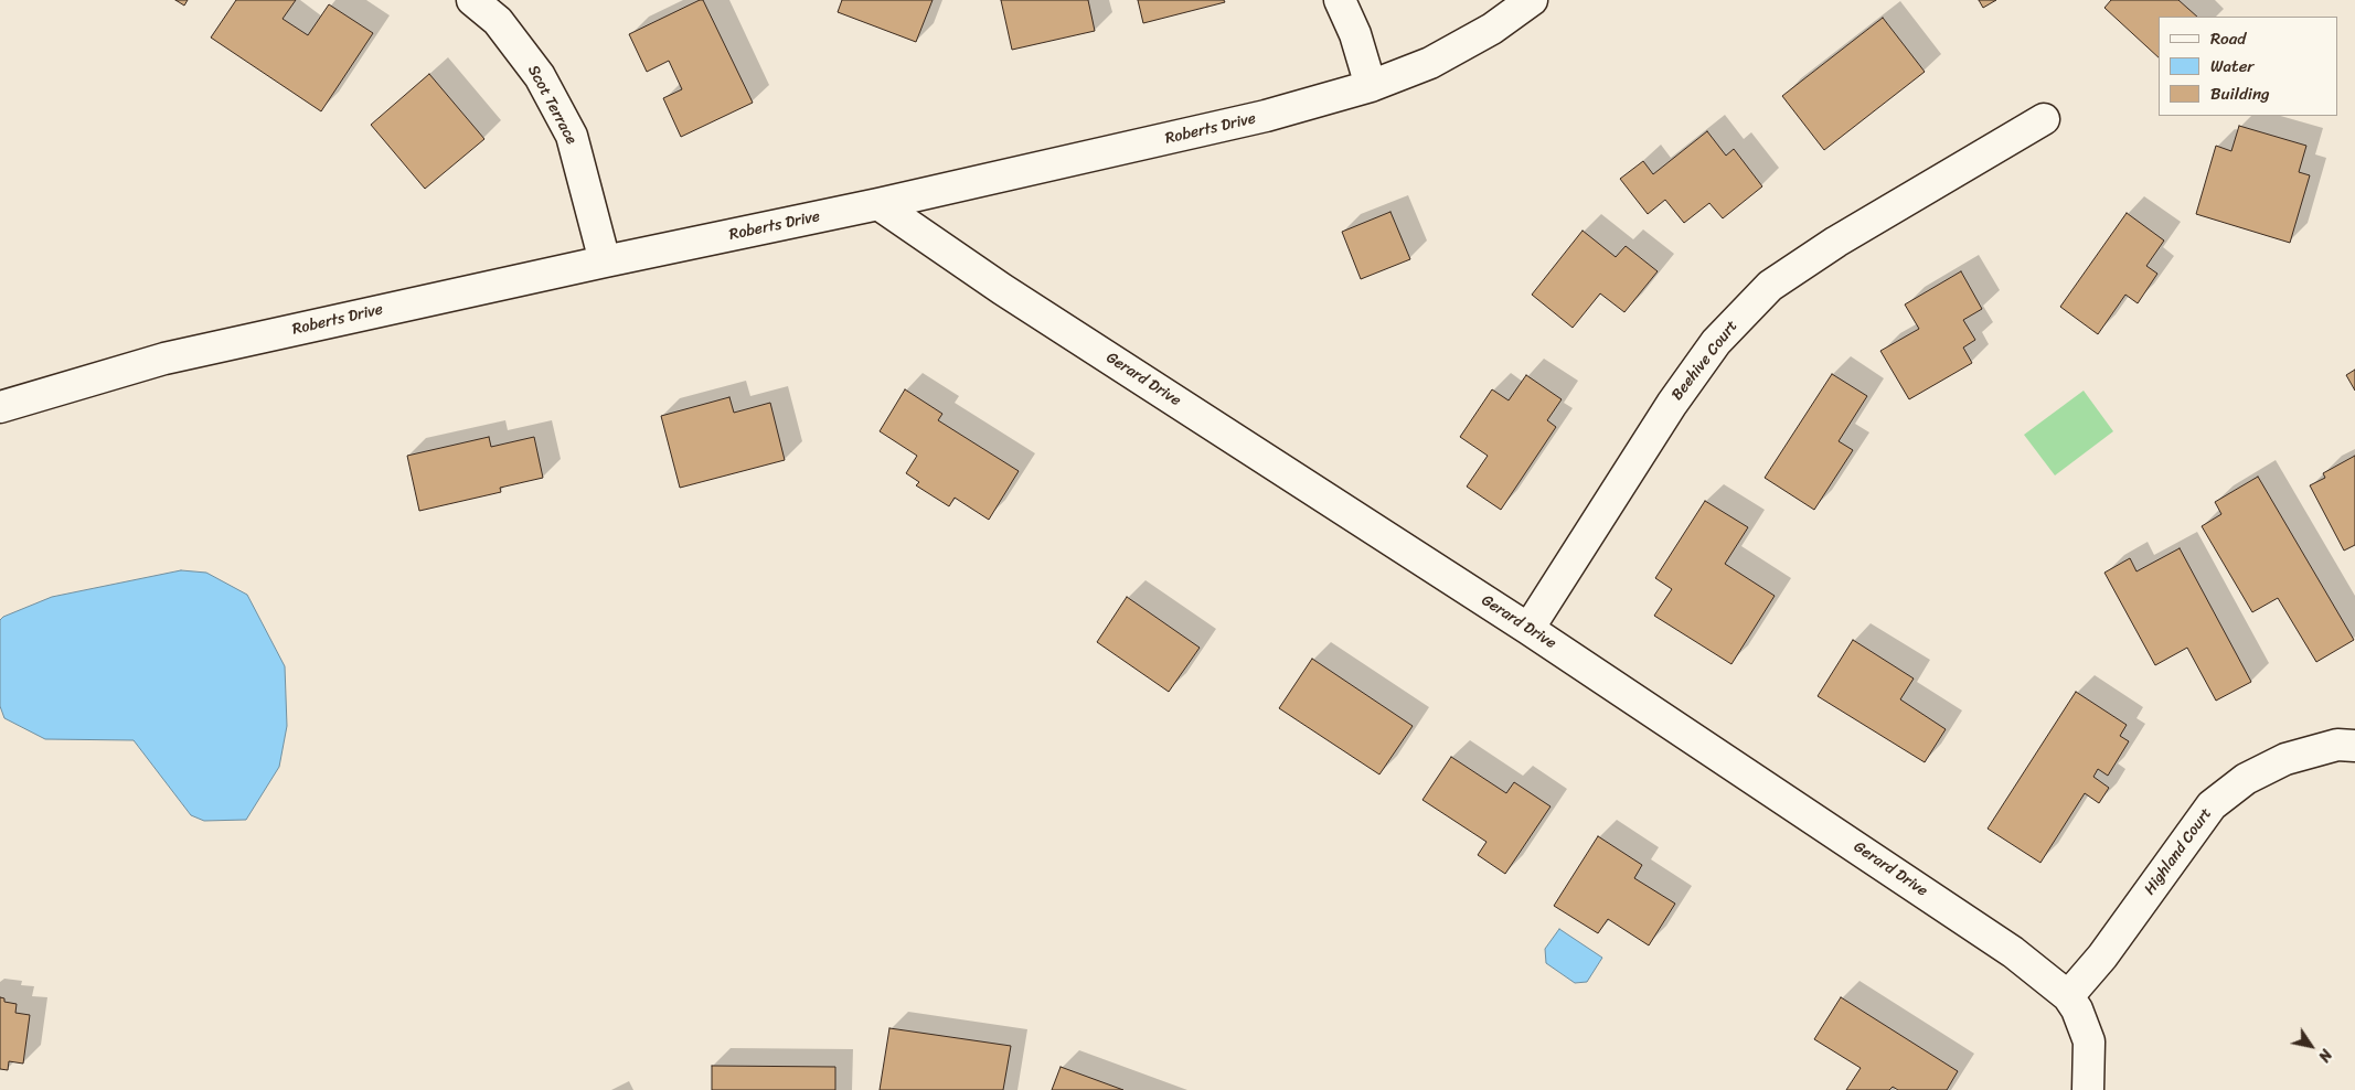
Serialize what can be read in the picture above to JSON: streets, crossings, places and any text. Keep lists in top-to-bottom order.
{
  "streets": {
    "street": [
      "Scot Terrace",
      "Roberts Drive",
      "Beehive Court",
      "Gerard Drive",
      "Highland Court"
    ]
  },
  "crossings": [
    ["Scot Terrace", "Roberts Drive"],
    ["Roberts Drive", "Gerard Drive"],
    ["Beehive Court", "Gerard Drive"],
    ["Gerard Drive", "Highland Court"]
  ],
  "legend": ["Road", "Water", "Building"],
  "north": "bottom right"
}
